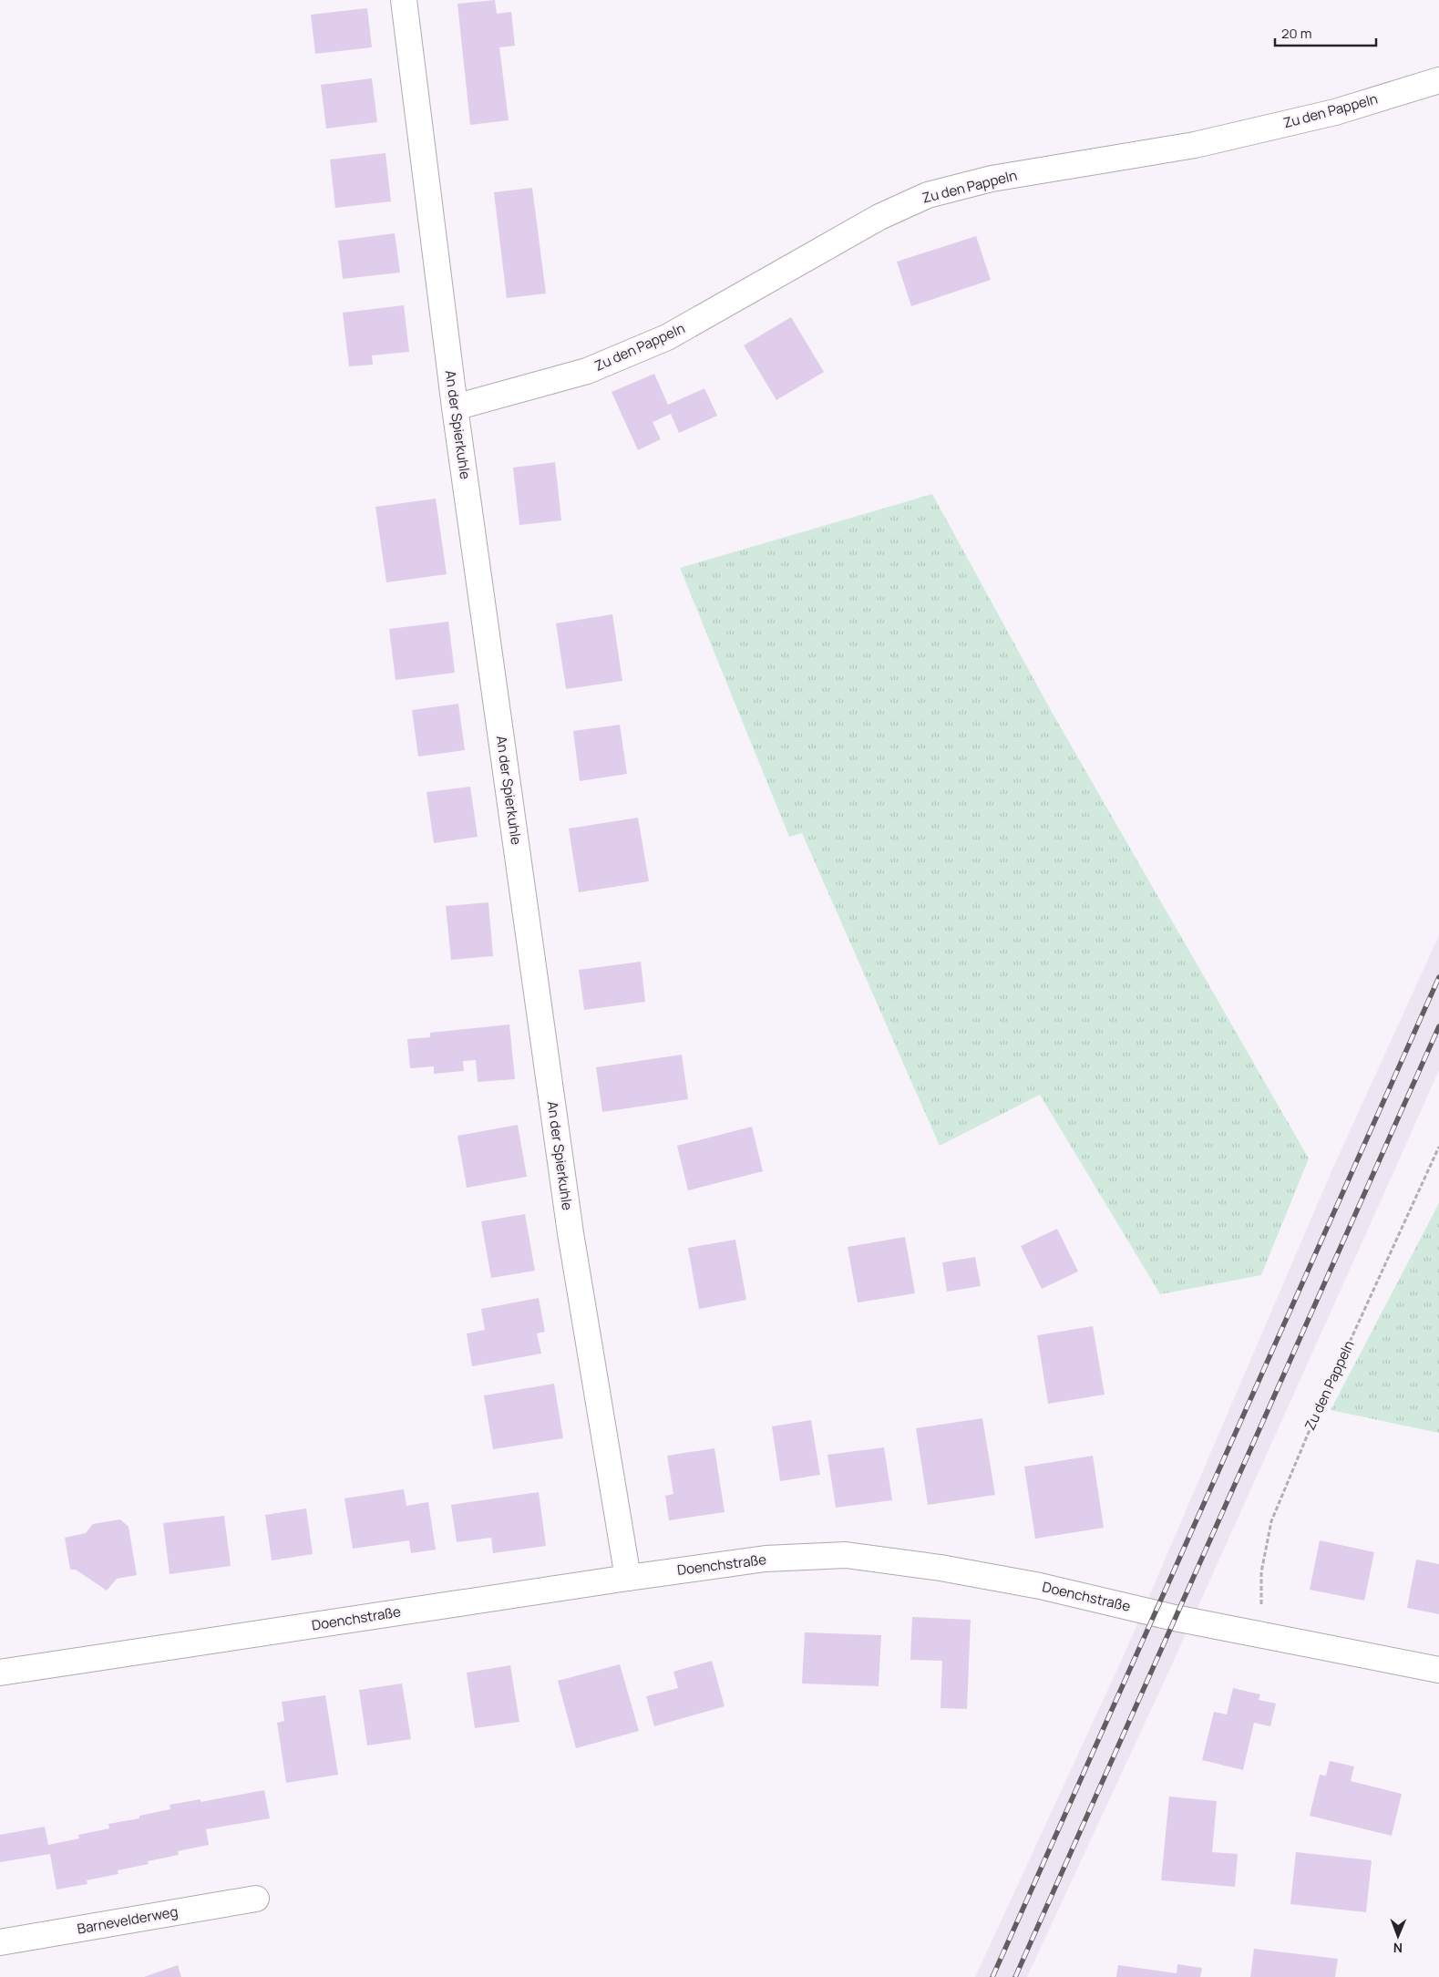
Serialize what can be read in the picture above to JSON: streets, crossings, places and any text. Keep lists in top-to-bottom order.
{
  "streets": {
    "street": [
      "Zu den Pappeln",
      "An der Spierkuhle",
      "Doenchstraße",
      "Barnevelderweg"
    ]
  },
  "crossings": [
    ["Zu den Pappeln", "An der Spierkuhle"],
    ["Zu den Pappeln", "Doenchstraße"],
    ["An der Spierkuhle", "Doenchstraße"]
  ],
  "scale_bar": "20 m",
  "north": "bottom"
}
